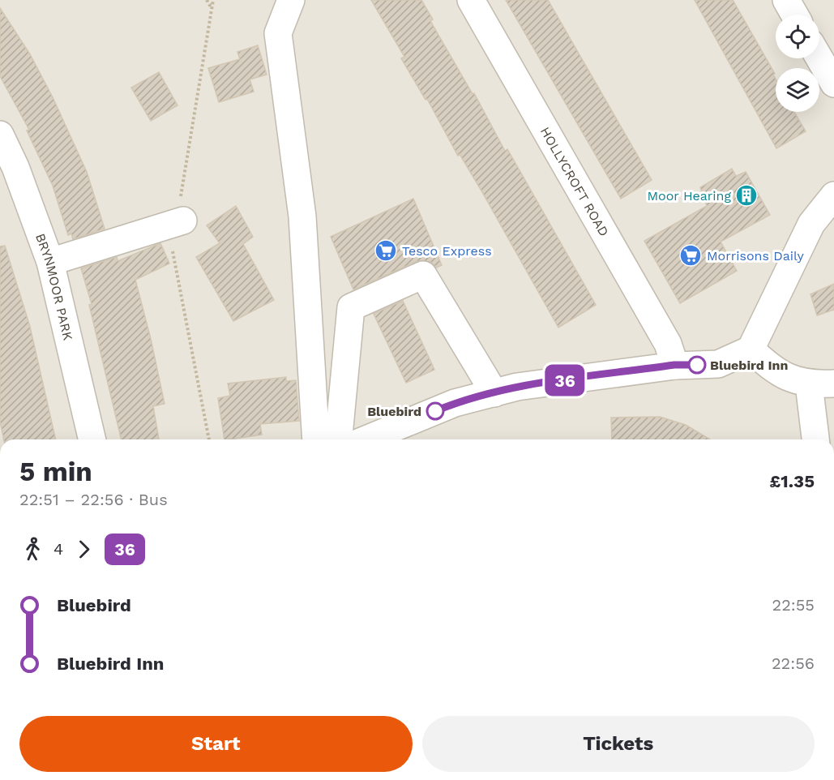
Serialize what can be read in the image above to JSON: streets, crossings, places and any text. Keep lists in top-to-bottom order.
{
  "streets": {
    "street": ["HOLLYCROFT ROAD", "BRYNMOOR PARK"]
  },
  "places": {
    "building": ["Moor Hearing"],
    "supermarket": ["Tesco Express", "Morrisons Daily"],
    "other": ["Bluebird Inn", "Bluebird"]
  },
  "lines": ["bus line 36"],
  "page": {
    "on_map": "36",
    "heading": ["5 min", "22:51 – 22:56 · Bus", "£1.35"],
    "legs": ["4", "36"],
    "list": [
      {
        "name": "Bluebird",
        "value": "22:55"
      },
      {
        "name": "Bluebird Inn",
        "value": "22:56"
      }
    ],
    "buttons": ["Start", "Tickets"]
  }
}
